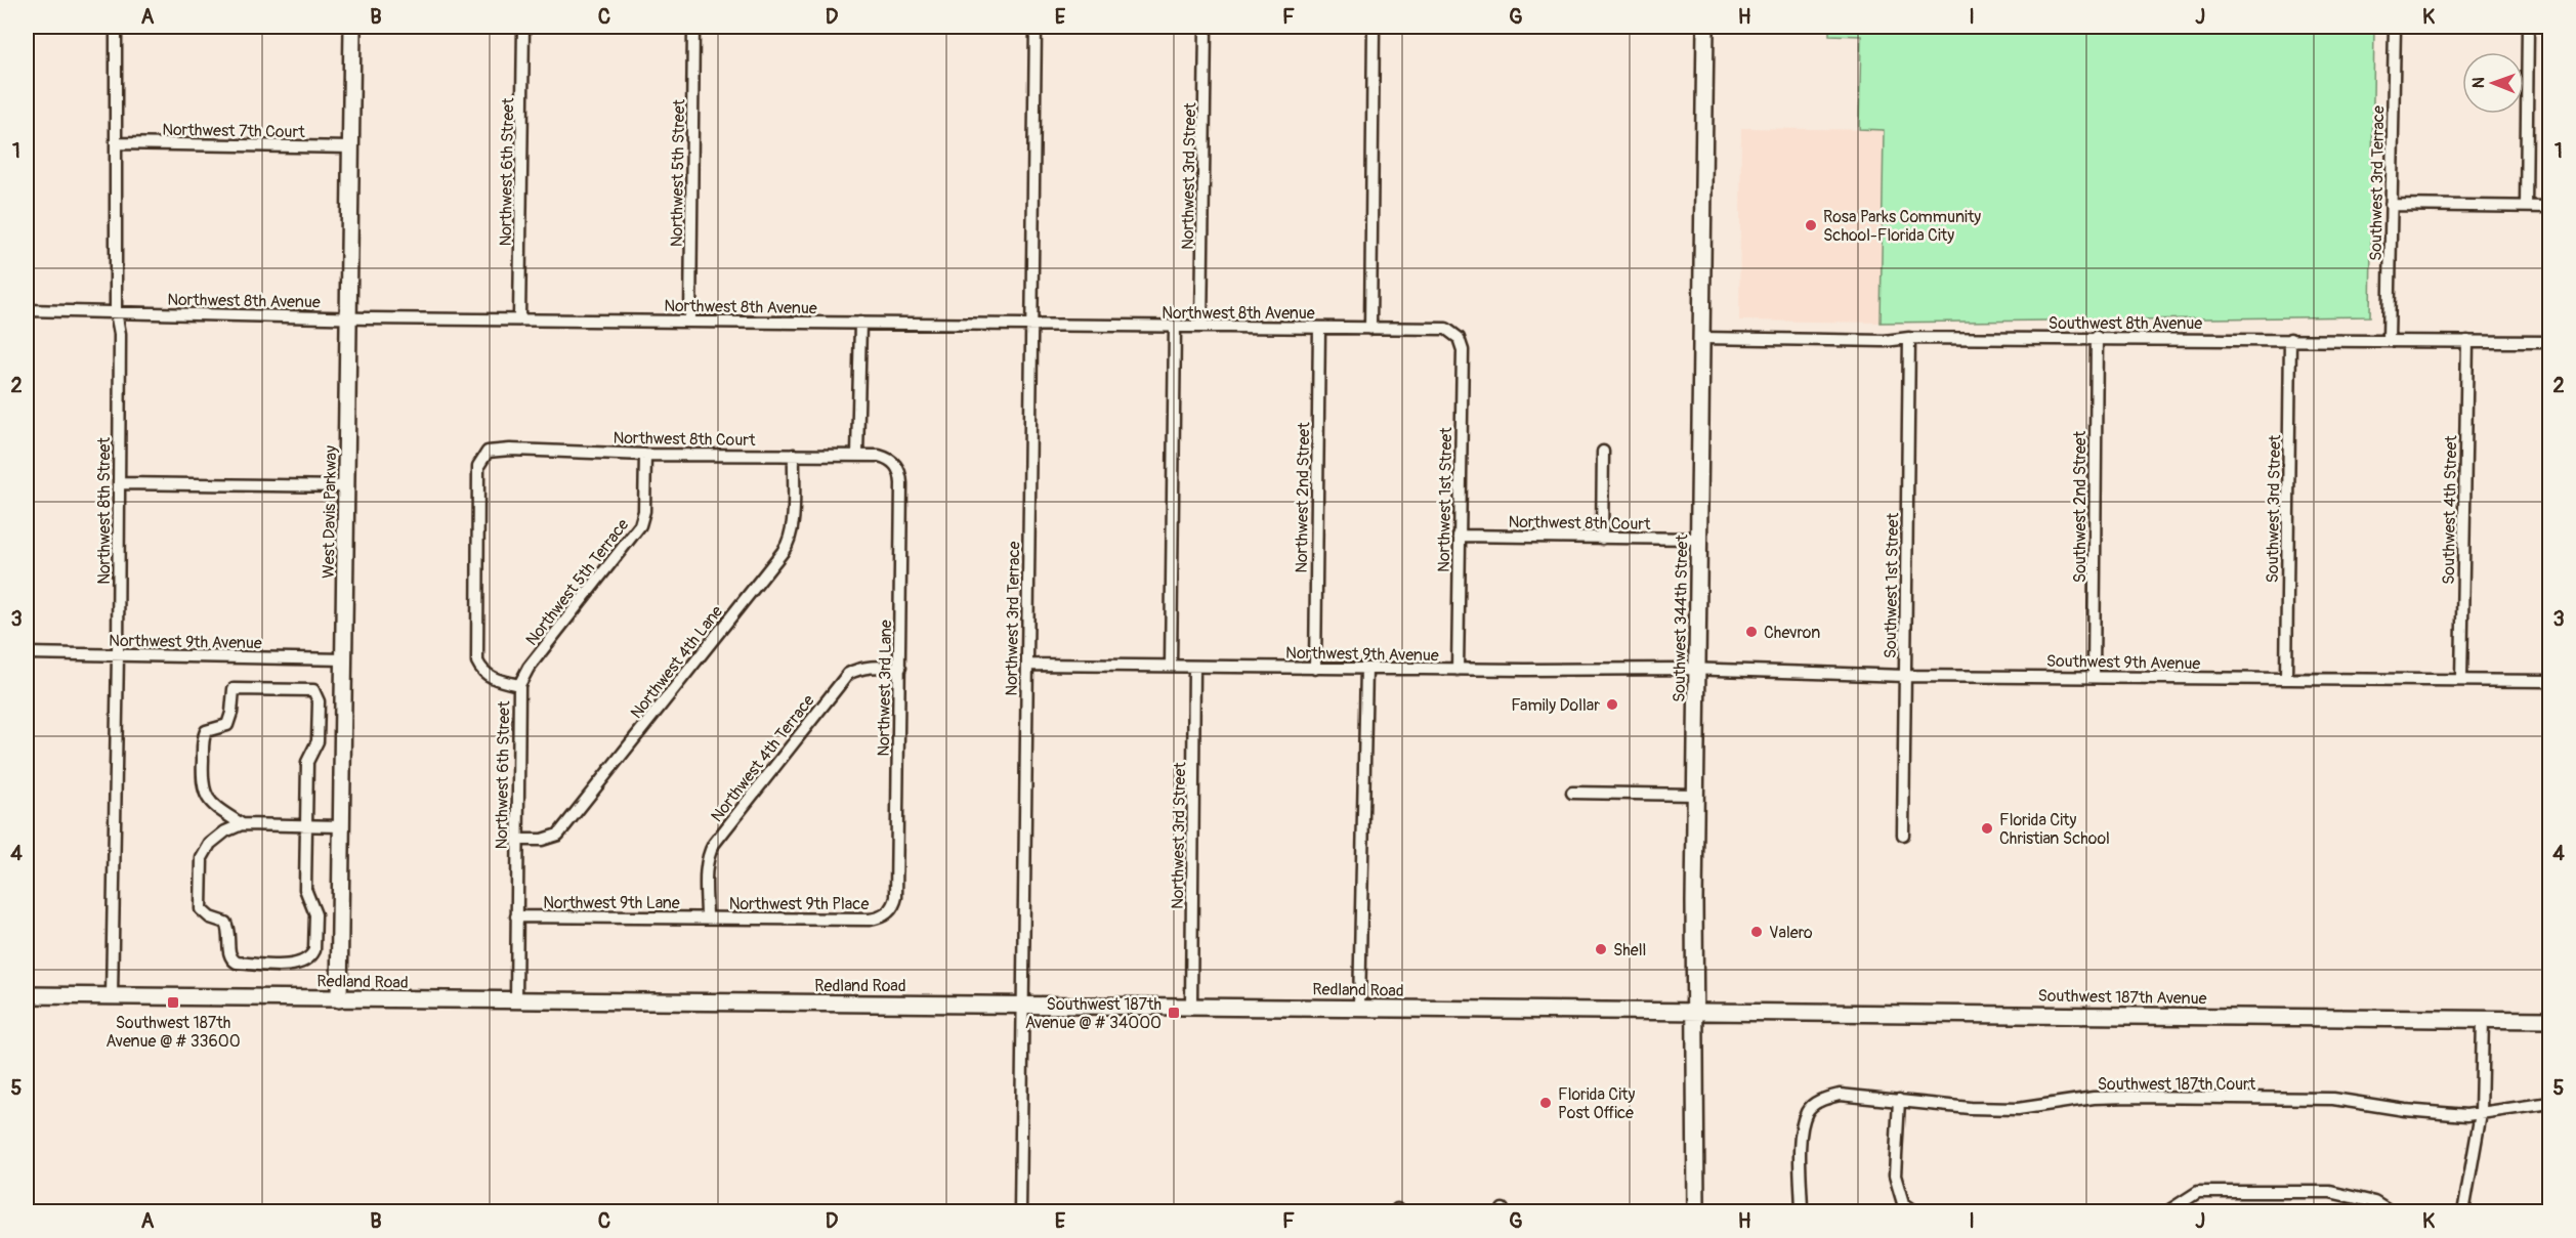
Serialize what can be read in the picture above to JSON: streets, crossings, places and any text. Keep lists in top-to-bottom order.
{
  "streets": {
    "street": [
      "Northwest 7th Court",
      "Northwest 6th Street",
      "Northwest 5th Street",
      "Northwest 3rd Street",
      "Southwest 3rd Terrace",
      "Northwest 8th Avenue",
      "Southwest 8th Avenue",
      "Northwest 8th Court",
      "Northwest 2nd Street",
      "Northwest 1st Street",
      "Southwest 2nd Street",
      "Southwest 3rd Street",
      "Southwest 4th Street",
      "Northwest 8th Street",
      "West Davis Parkway",
      "Northwest 5th Terrace",
      "Southwest 1st Street",
      "Northwest 3rd Terrace",
      "Southwest 344th Street",
      "Northwest 9th Avenue",
      "Northwest 4th Lane",
      "Southwest 9th Avenue",
      "Northwest 3rd Lane",
      "Northwest 4th Terrace",
      "Northwest 9th Lane",
      "Northwest 9th Place",
      "Redland Road",
      "Southwest 187th Avenue",
      "Southwest 187th Court"
    ]
  },
  "crossings": [
    ["Northwest 7th Court", "Northwest 8th Street"],
    ["Northwest 7th Court", "West Davis Parkway"],
    ["Northwest 6th Street", "Northwest 8th Avenue"],
    ["Northwest 6th Street", "Northwest 8th Court"],
    ["Northwest 6th Street", "Northwest 5th Terrace"],
    ["Northwest 6th Street", "Northwest 4th Lane"],
    ["Northwest 6th Street", "Northwest 9th Lane"],
    ["Northwest 6th Street", "Redland Road"],
    ["Northwest 5th Street", "Northwest 8th Avenue"],
    ["Northwest 3rd Street", "Northwest 8th Avenue"],
    ["Northwest 3rd Street", "Northwest 9th Avenue"],
    ["Northwest 3rd Street", "Redland Road"],
    ["Southwest 3rd Terrace", "Southwest 8th Avenue"],
    ["Northwest 8th Avenue", "Northwest 2nd Street"],
    ["Northwest 8th Avenue", "Northwest 1st Street"],
    ["Northwest 8th Avenue", "Northwest 8th Street"],
    ["Northwest 8th Avenue", "West Davis Parkway"],
    ["Northwest 8th Avenue", "Northwest 3rd Terrace"],
    ["Southwest 8th Avenue", "Southwest 2nd Street"],
    ["Southwest 8th Avenue", "Southwest 3rd Street"],
    ["Southwest 8th Avenue", "Southwest 4th Street"],
    ["Southwest 8th Avenue", "Southwest 1st Street"],
    ["Southwest 8th Avenue", "Southwest 344th Street"],
    ["Northwest 8th Court", "Northwest 1st Street"],
    ["Northwest 8th Court", "Northwest 5th Terrace"],
    ["Northwest 8th Court", "Southwest 344th Street"],
    ["Northwest 8th Court", "Northwest 4th Lane"],
    ["Northwest 8th Court", "Northwest 3rd Lane"],
    ["Northwest 2nd Street", "Northwest 9th Avenue"],
    ["Northwest 1st Street", "Northwest 9th Avenue"],
    ["Southwest 2nd Street", "Southwest 9th Avenue"],
    ["Southwest 3rd Street", "Southwest 9th Avenue"],
    ["Southwest 4th Street", "Southwest 9th Avenue"],
    ["Northwest 8th Street", "Northwest 9th Avenue"],
    ["Northwest 8th Street", "Redland Road"],
    ["West Davis Parkway", "Northwest 9th Avenue"],
    ["West Davis Parkway", "Redland Road"],
    ["Southwest 1st Street", "Southwest 9th Avenue"],
    ["Northwest 3rd Terrace", "Northwest 9th Avenue"],
    ["Northwest 3rd Terrace", "Redland Road"],
    ["Southwest 344th Street", "Northwest 9th Avenue"],
    ["Southwest 344th Street", "Southwest 9th Avenue"],
    ["Southwest 344th Street", "Redland Road"],
    ["Southwest 344th Street", "Southwest 187th Avenue"],
    ["Northwest 9th Avenue", "Southwest 9th Avenue"],
    ["Northwest 3rd Lane", "Northwest 4th Terrace"],
    ["Northwest 3rd Lane", "Northwest 9th Place"],
    ["Northwest 4th Terrace", "Northwest 9th Lane"],
    ["Northwest 4th Terrace", "Northwest 9th Place"],
    ["Northwest 9th Lane", "Northwest 9th Place"],
    ["Redland Road", "Southwest 187th Avenue"]
  ],
  "places": {
    "other": [
      "Rosa Parks Community School-Florida City",
      "Chevron",
      "Family Dollar",
      "Florida City Christian School",
      "Valero",
      "Shell",
      "Florida City Post Office"
    ],
    "transit": ["Southwest 187th Avenue @ # 33600", "Southwest 187th Avenue @ # 34000"]
  },
  "north": "left",
  "grid": {
    "columns": [
      "A",
      "B",
      "C",
      "D",
      "E",
      "F",
      "G",
      "H",
      "I",
      "J",
      "K"
    ],
    "rows": [
      "1",
      "2",
      "3",
      "4",
      "5"
    ]
  }
}
